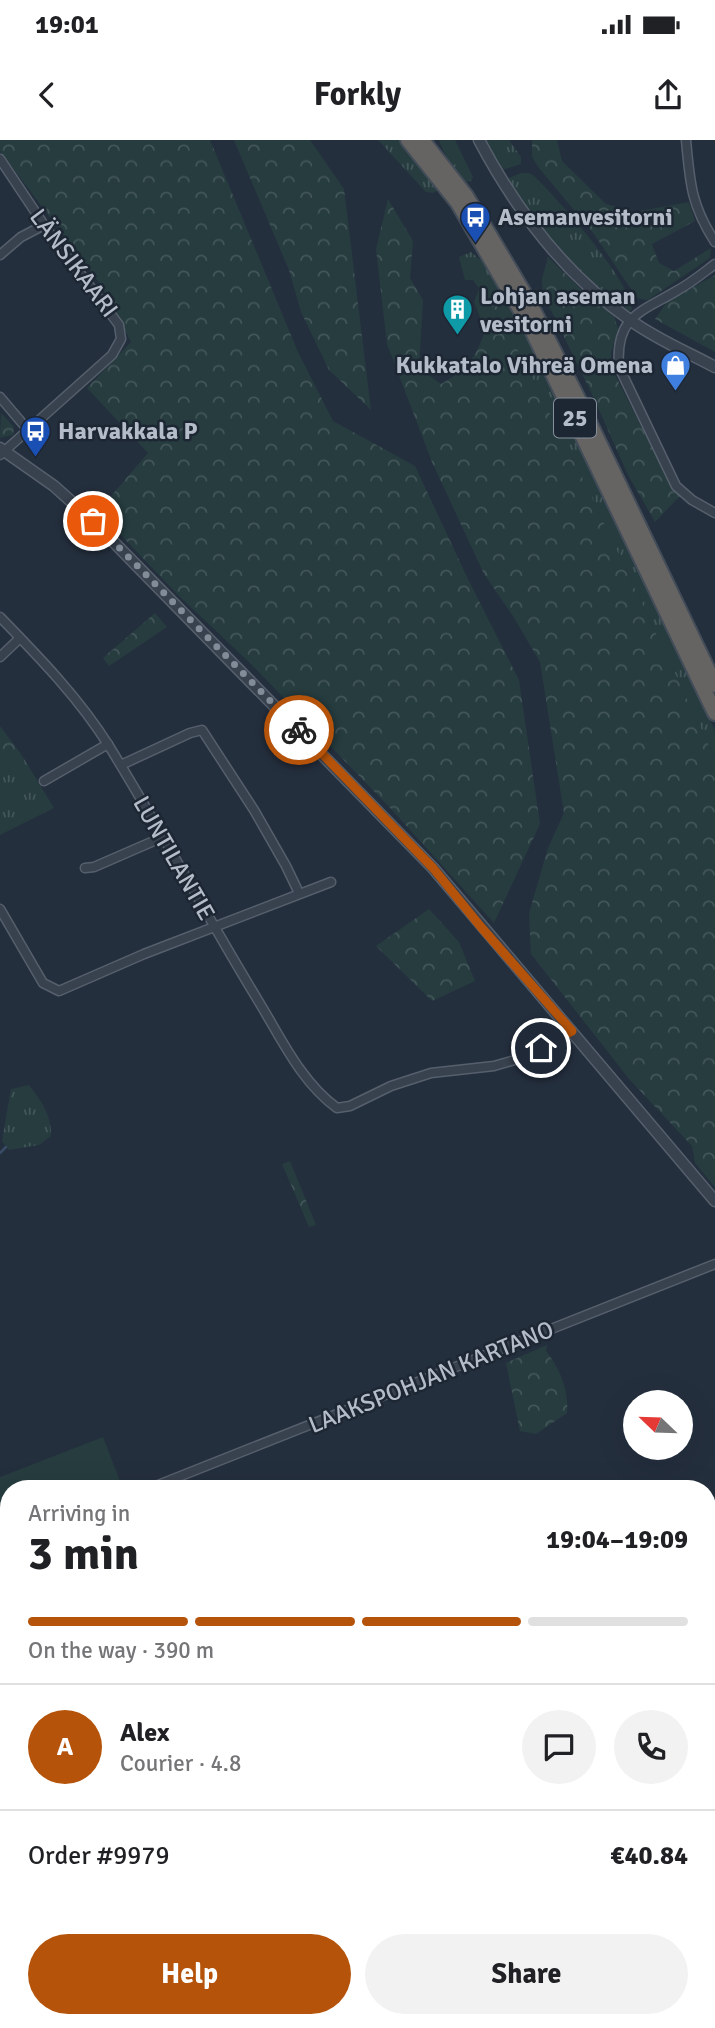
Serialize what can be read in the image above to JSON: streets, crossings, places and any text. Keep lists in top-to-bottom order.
{
  "streets": {
    "highway": ["25"],
    "street": ["LÄNSIKAARI", "LUNTILANTIE", "LAAKSPOHJAN KARTANO"]
  },
  "places": {
    "bus stop": ["Asemanvesitorni", "Harvakkala P"],
    "building": ["Lohjan aseman vesitorni"],
    "shop": ["Kukkatalo Vihreä Omena"]
  },
  "north": "top left",
  "page": {
    "status": "19:01",
    "header": "Forkly",
    "heading": ["3 min", "Arriving in", "19:04–19:09"],
    "panel": [
      "Alex",
      "Courier · 4.8",
      "Order #9979",
      "€40.84"
    ],
    "bar": "On the way · 390 m",
    "round": "A",
    "buttons": ["Help", "Share"]
  }
}
